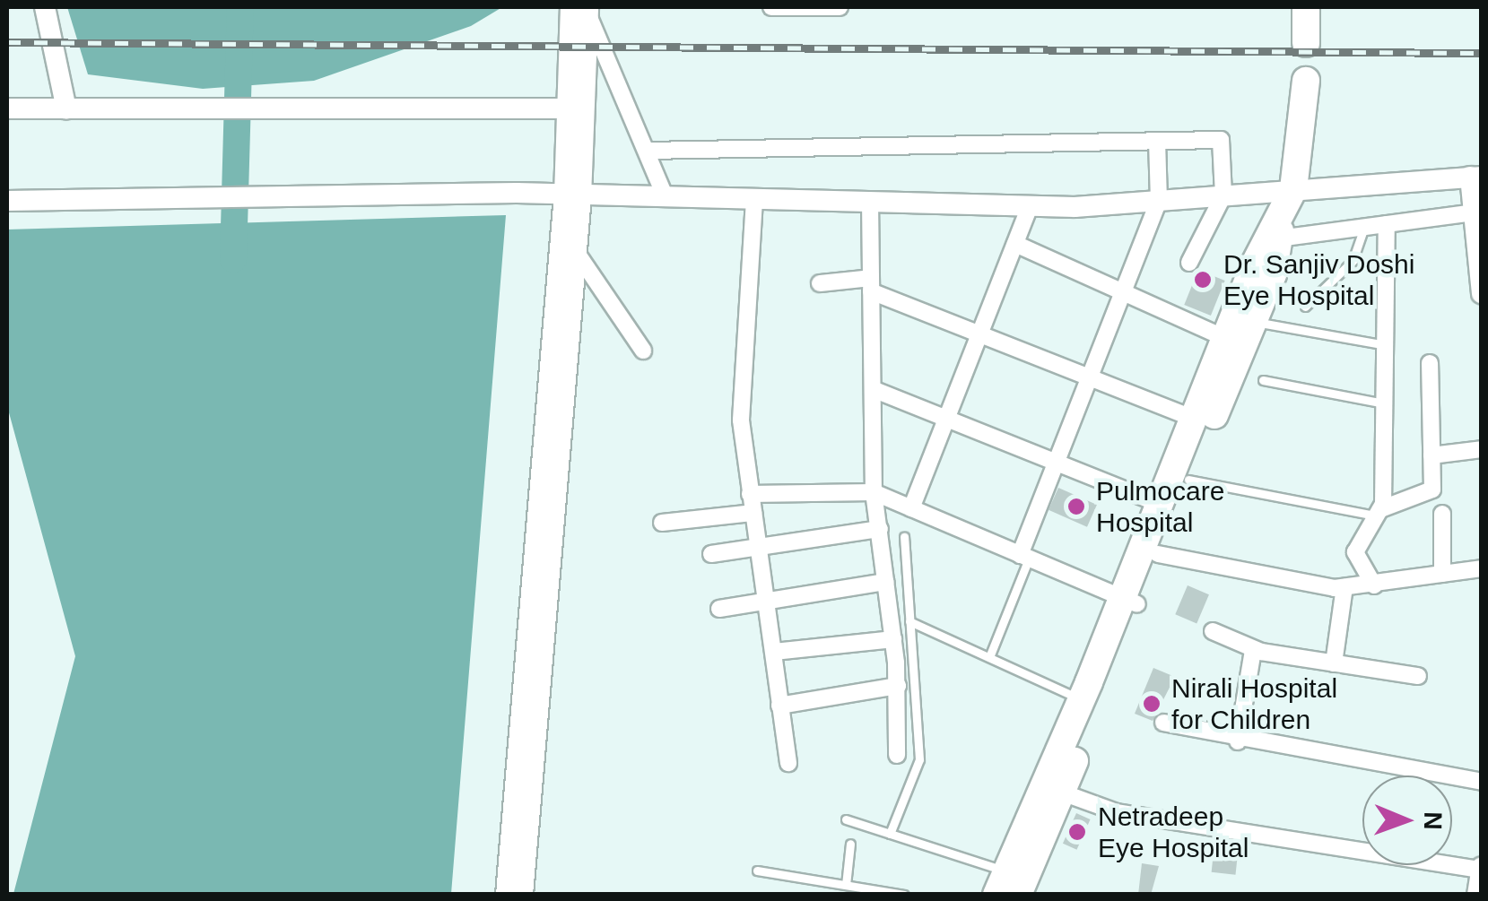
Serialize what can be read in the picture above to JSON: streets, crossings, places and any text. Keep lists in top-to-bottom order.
{
  "places": [
    "Dr. Sanjiv Doshi Eye Hospital",
    "Pulmocare Hospital",
    "Nirali Hospital for Children",
    "Netradeep Eye Hospital"
  ],
  "north": "right"
}
